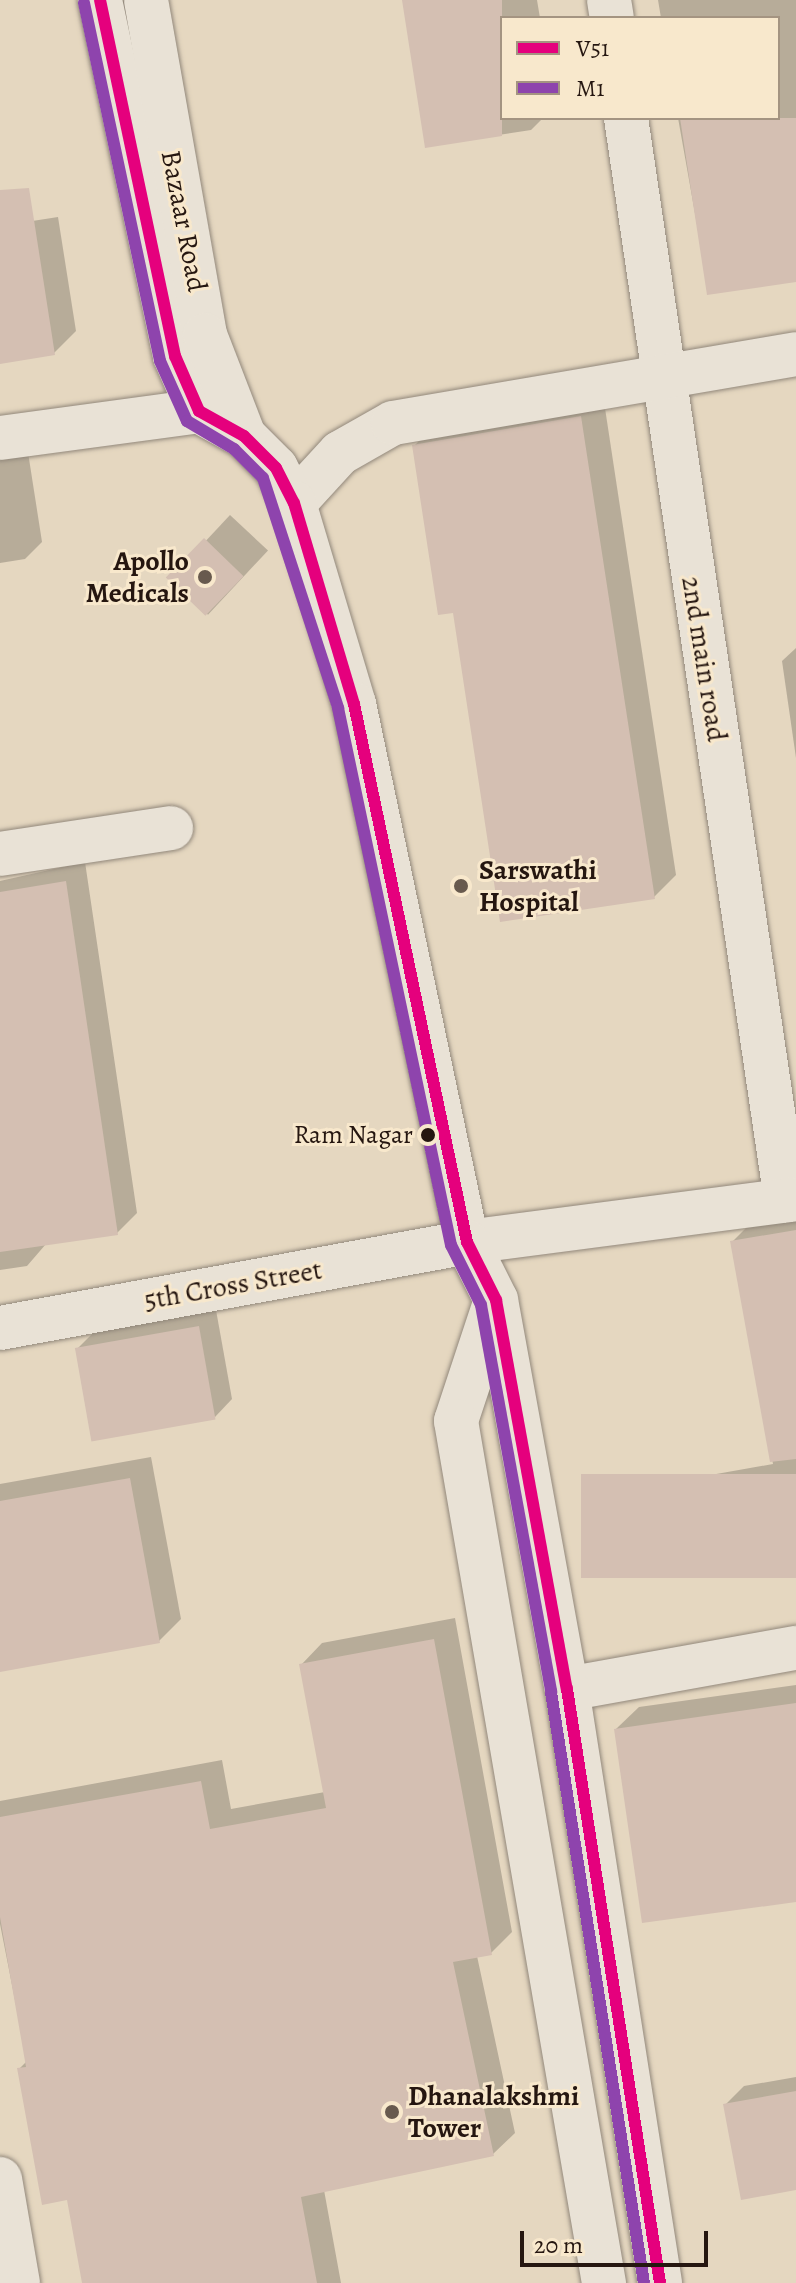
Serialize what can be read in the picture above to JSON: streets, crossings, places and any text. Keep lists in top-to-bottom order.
{
  "streets": {
    "main road": ["Bazaar Road", "2nd main road", "5th Cross Street"]
  },
  "crossings": [
    ["Bazaar Road", "5th Cross Street"],
    ["2nd main road", "5th Cross Street"]
  ],
  "places": [
    "Apollo Medicals",
    "Sarswathi Hospital",
    "Ram Nagar",
    "Dhanalakshmi Tower"
  ],
  "lines": ["transit line V51", "transit line M1"],
  "legend": ["V51", "M1"],
  "scale_bar": "20 m"
}
